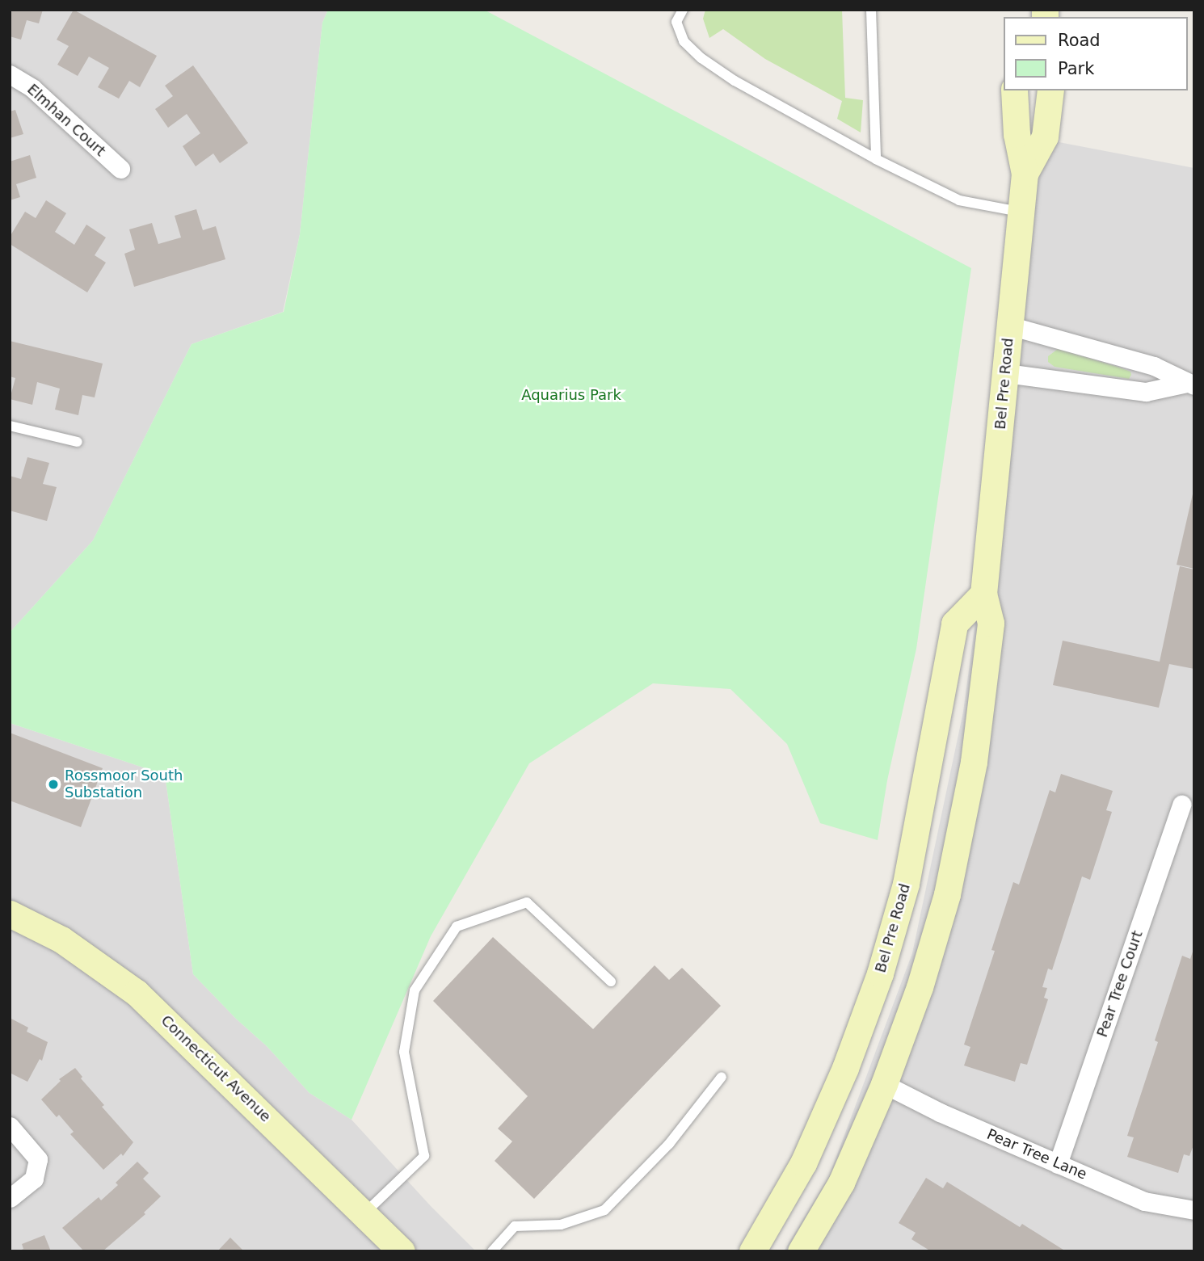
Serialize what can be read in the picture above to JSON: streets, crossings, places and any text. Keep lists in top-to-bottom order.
{
  "streets": {
    "main road": ["Bel Pre Road", "Connecticut Avenue"],
    "street": ["Elmhan Court", "Pear Tree Court", "Pear Tree Lane"]
  },
  "crossings": [
    ["Bel Pre Road", "Pear Tree Lane"],
    ["Pear Tree Court", "Pear Tree Lane"]
  ],
  "parks": ["Aquarius Park"],
  "places": ["Rossmoor South Substation"],
  "legend": ["Road", "Park"]
}
